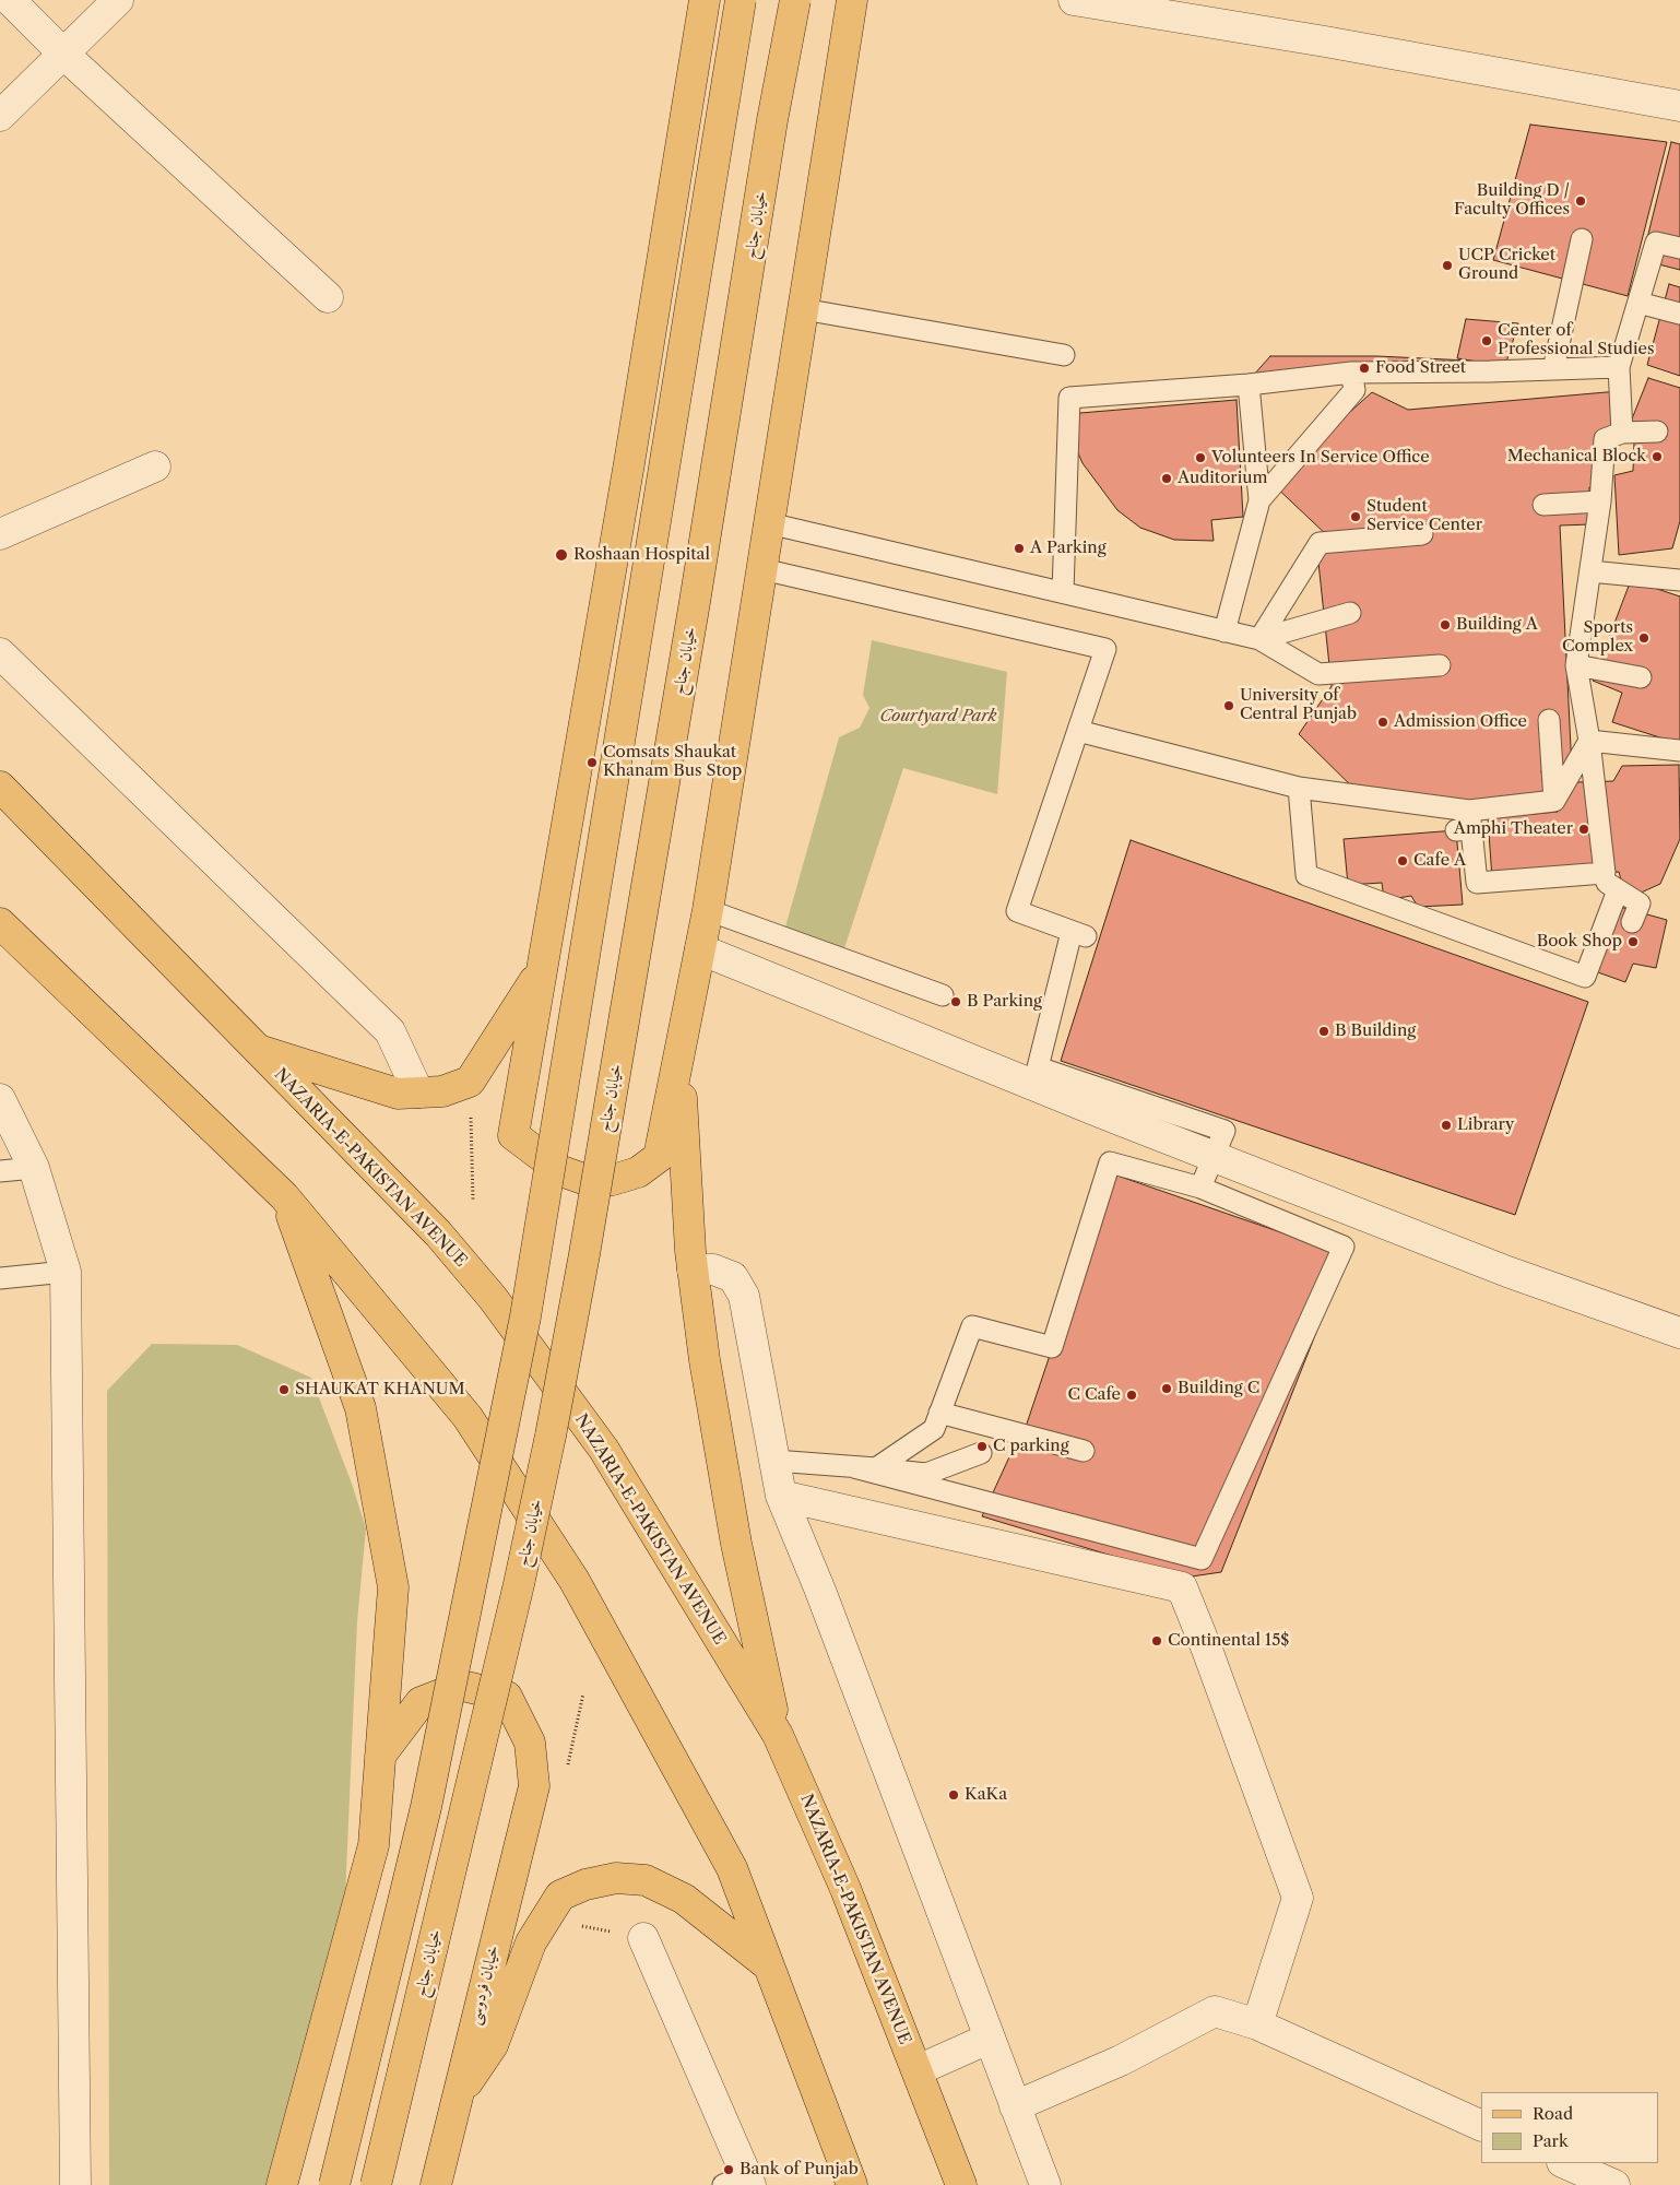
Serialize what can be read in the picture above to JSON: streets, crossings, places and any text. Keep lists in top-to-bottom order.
{
  "streets": {
    "main road": ["خیابان جناح", "NAZARIA-E-PAKISTAN AVENUE", "خیابان فردوسی"]
  },
  "parks": ["Courtyard Park"],
  "places": [
    "Building D / Faculty Offices",
    "UCP Cricket Ground",
    "Center of Professional Studies",
    "Food Street",
    "Mechanical Block",
    "Volunteers In Service Office",
    "Auditorium",
    "Student Service Center",
    "A Parking",
    "Roshaan Hospital",
    "Building A",
    "Sports Complex",
    "University of Central Punjab",
    "Admission Office",
    "Comsats Shaukat Khanam Bus Stop",
    "Amphi Theater",
    "Cafe A",
    "Book Shop",
    "B Parking",
    "B Building",
    "Library",
    "Building C",
    "SHAUKAT KHANUM",
    "C Cafe",
    "C parking",
    "Continental 15$",
    "KaKa",
    "Bank of Punjab"
  ],
  "legend": ["Road", "Park"]
}
